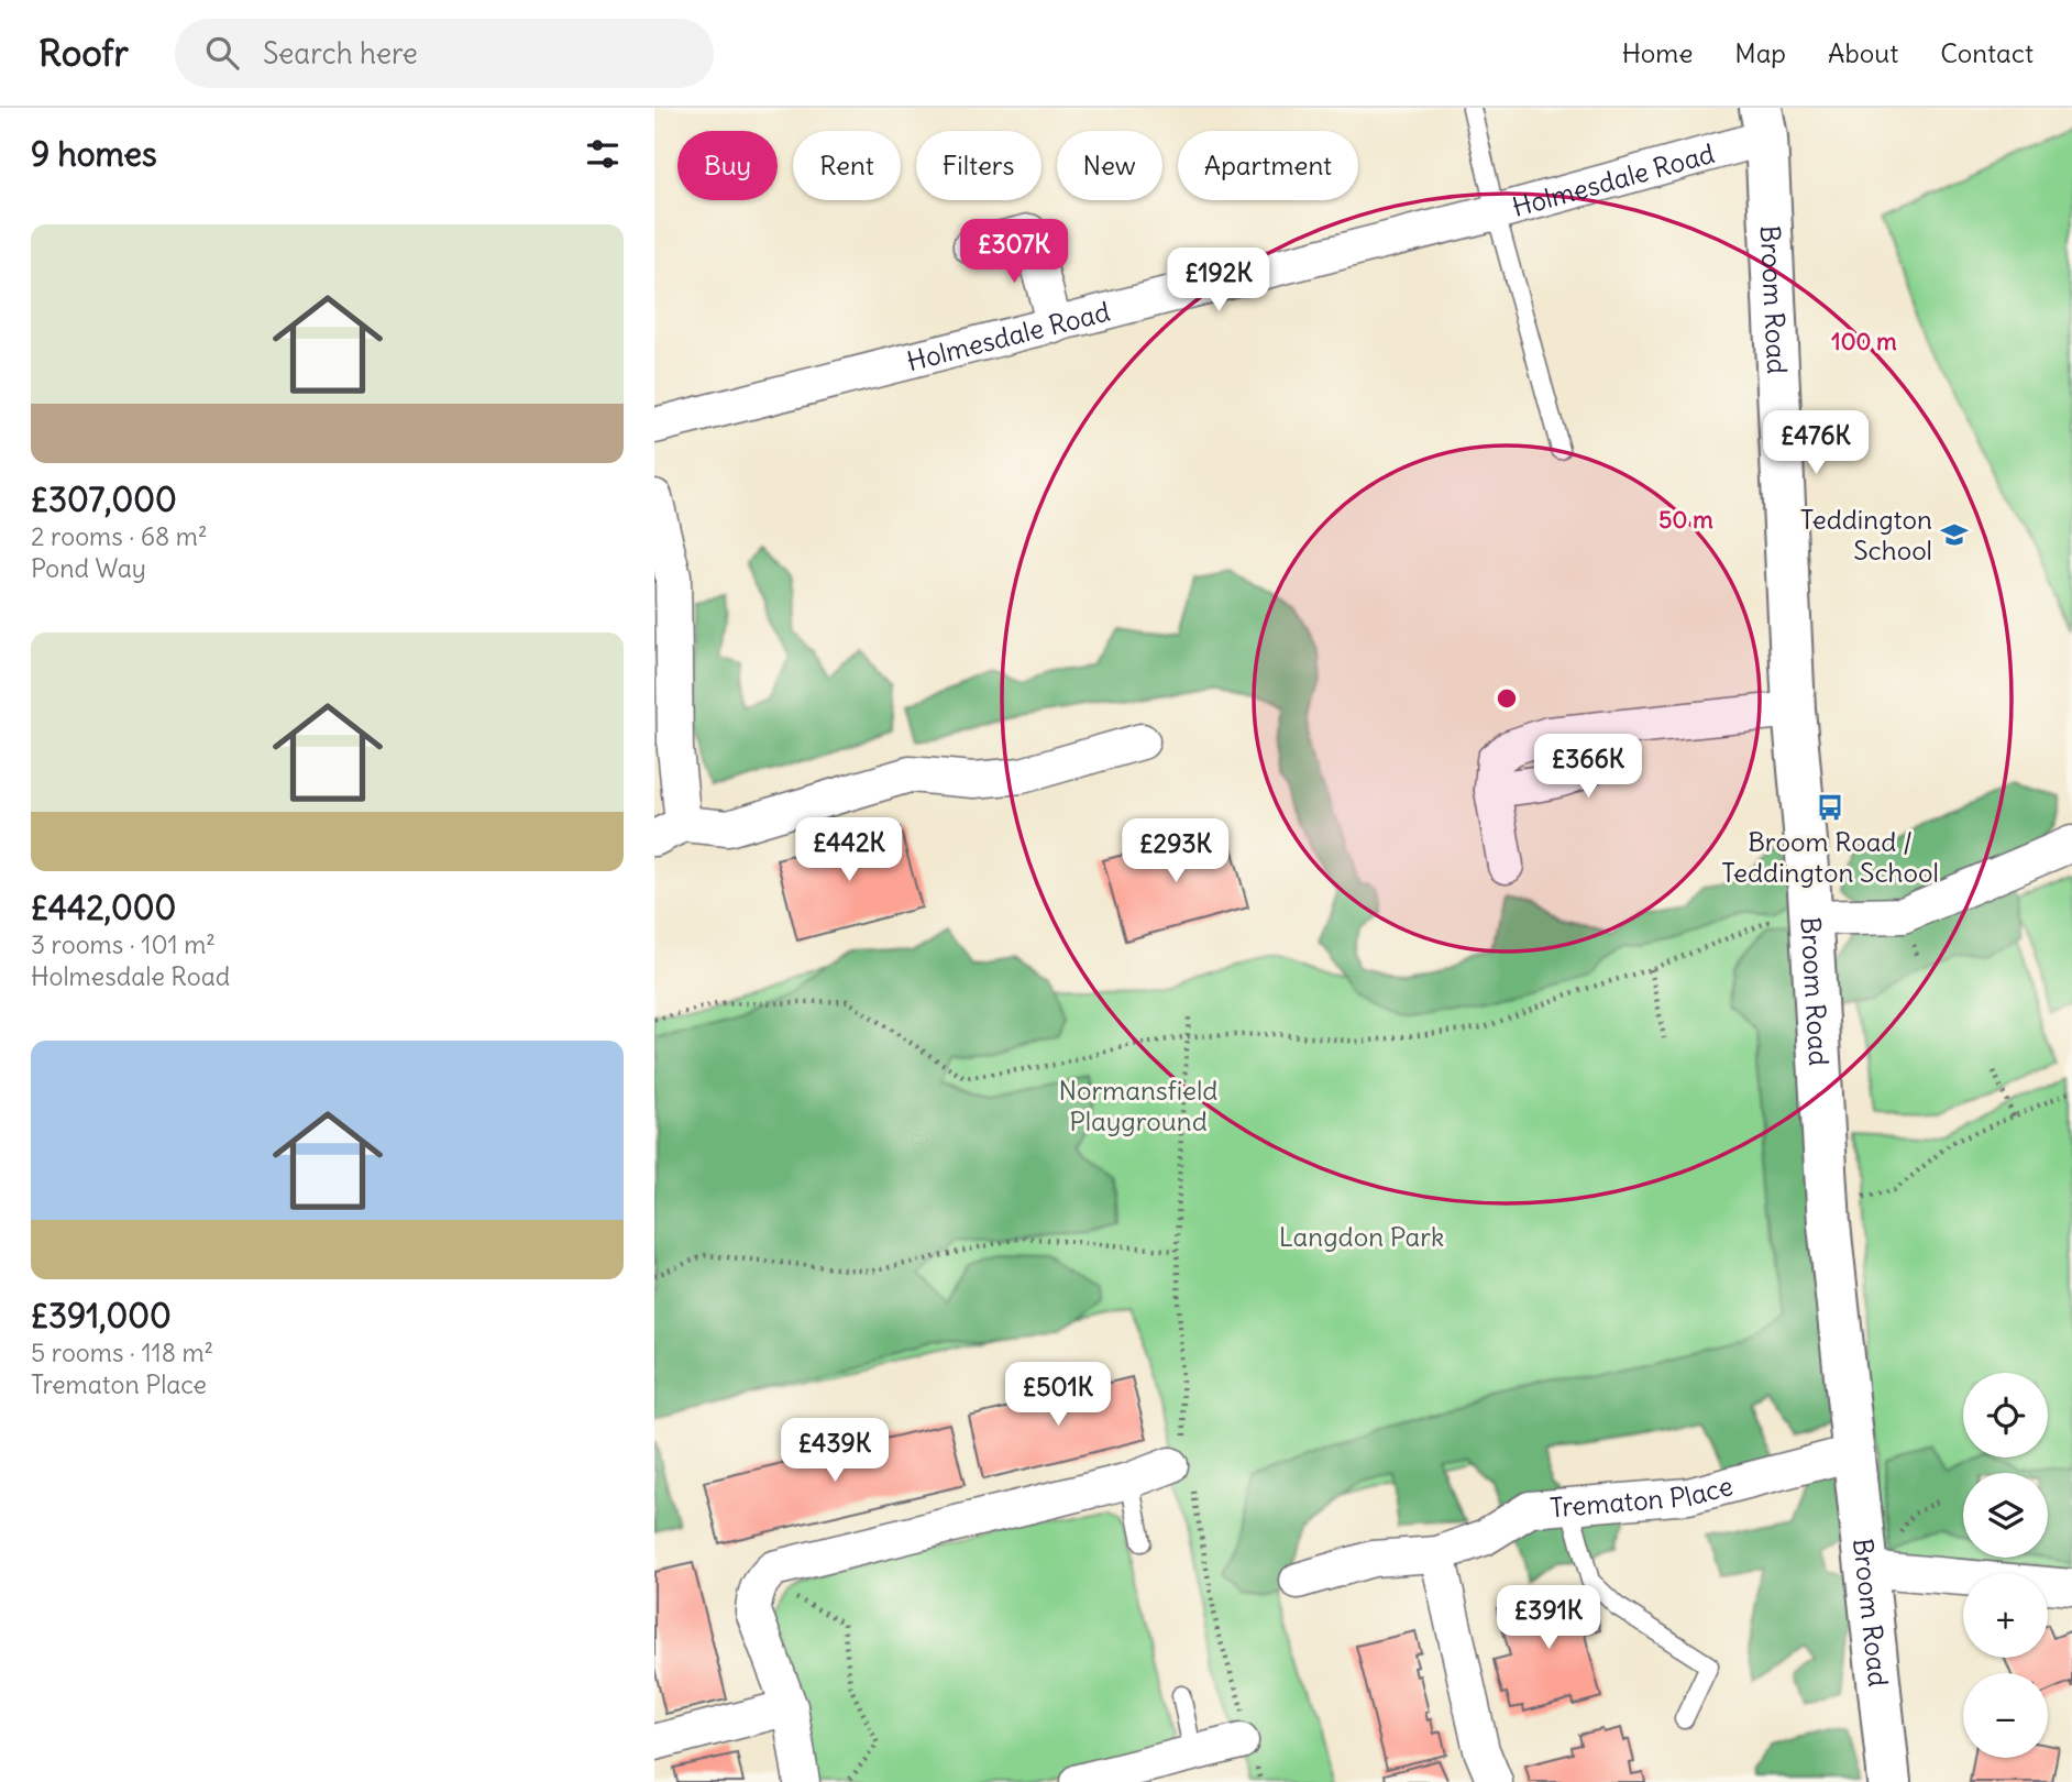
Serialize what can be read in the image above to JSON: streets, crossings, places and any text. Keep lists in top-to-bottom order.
{
  "streets": {
    "street": ["Holmesdale Road", "Broom Road", "Trematon Place"]
  },
  "crossings": [
    ["Holmesdale Road", "Broom Road"],
    ["Broom Road", "Trematon Place"]
  ],
  "parks": ["Normansfield Playground", "Langdon Park"],
  "places": {
    "school or university": ["Teddington School"],
    "bus stop": ["Broom Road / Teddington School"]
  },
  "page": {
    "header": "Roofr",
    "search": "Search here",
    "nav": [
      "Home",
      "Map",
      "About",
      "Contact"
    ],
    "heading": "9 homes",
    "chip": [
      "Buy",
      "Rent",
      "Filters",
      "New",
      "Apartment"
    ],
    "list": [
      {
        "name": "£307,000",
        "note": "2 rooms · 68 m² · Pond Way"
      },
      {
        "name": "£442,000",
        "note": "3 rooms · 101 m² · Holmesdale Road"
      },
      {
        "name": "£391,000",
        "note": "5 rooms · 118 m² · Trematon Place"
      }
    ],
    "price": [
      "£307K",
      "£192K",
      "£476K",
      "£366K",
      "£442K",
      "£293K",
      "£501K",
      "£439K",
      "£391K"
    ],
    "map_buttons": ["+", "−"]
  },
  "rings": ["100 m", "50 m"]
}
